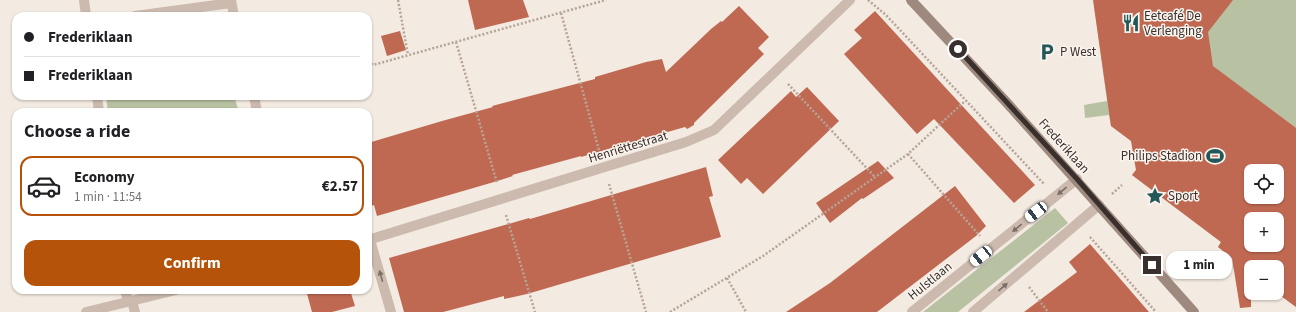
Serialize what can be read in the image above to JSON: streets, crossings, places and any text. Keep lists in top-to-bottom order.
{
  "streets": {
    "street": ["Frederiklaan", "Henriëttestraat", "Hulstlaan"]
  },
  "crossings": [
    ["Frederiklaan", "Hulstlaan"]
  ],
  "places": {
    "restaurant": ["Eetcafé De Verlenging"],
    "parking": ["P West"],
    "sports": ["Philips Stadion"],
    "place": ["Sport"]
  },
  "page": {
    "banner": ["Frederiklaan", "Frederiklaan"],
    "heading": "Choose a ride",
    "list": [
      {
        "name": "Economy",
        "note": "1 min · 11:54",
        "value": "€2.57"
      }
    ],
    "map_buttons": ["+", "−"],
    "buttons": "Confirm",
    "bubble": "1 min"
  }
}
